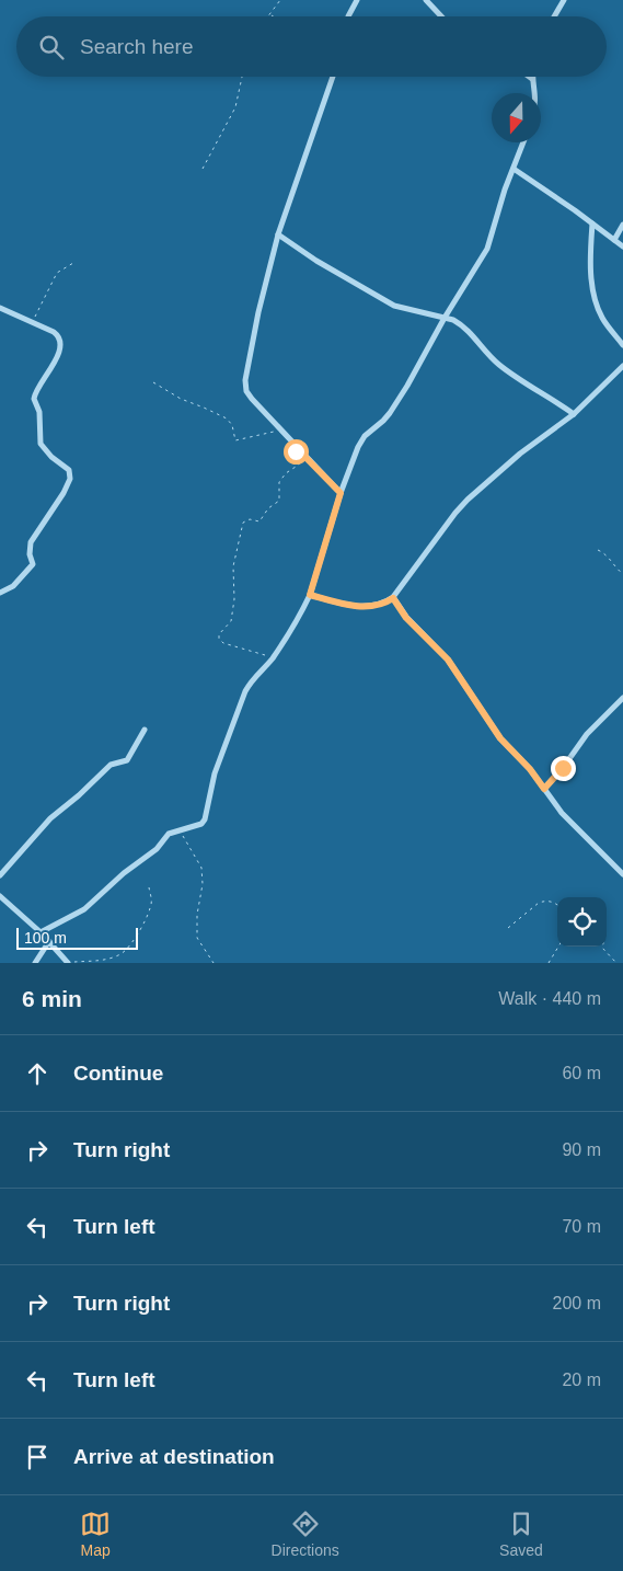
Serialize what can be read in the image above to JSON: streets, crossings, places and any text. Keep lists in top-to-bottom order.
{
  "scale_bar": "100 m",
  "north": "bottom",
  "page": {
    "search": "Search here",
    "scale": "100 m",
    "heading": ["6 min", "Walk · 440 m"],
    "list": [
      ["Continue", "60 m"],
      ["Turn right", "90 m"],
      ["Turn left", "70 m"],
      ["Turn right", "200 m"],
      ["Turn left", "20 m"],
      "Arrive at destination"
    ],
    "nav": ["Map", "Directions", "Saved"]
  }
}
